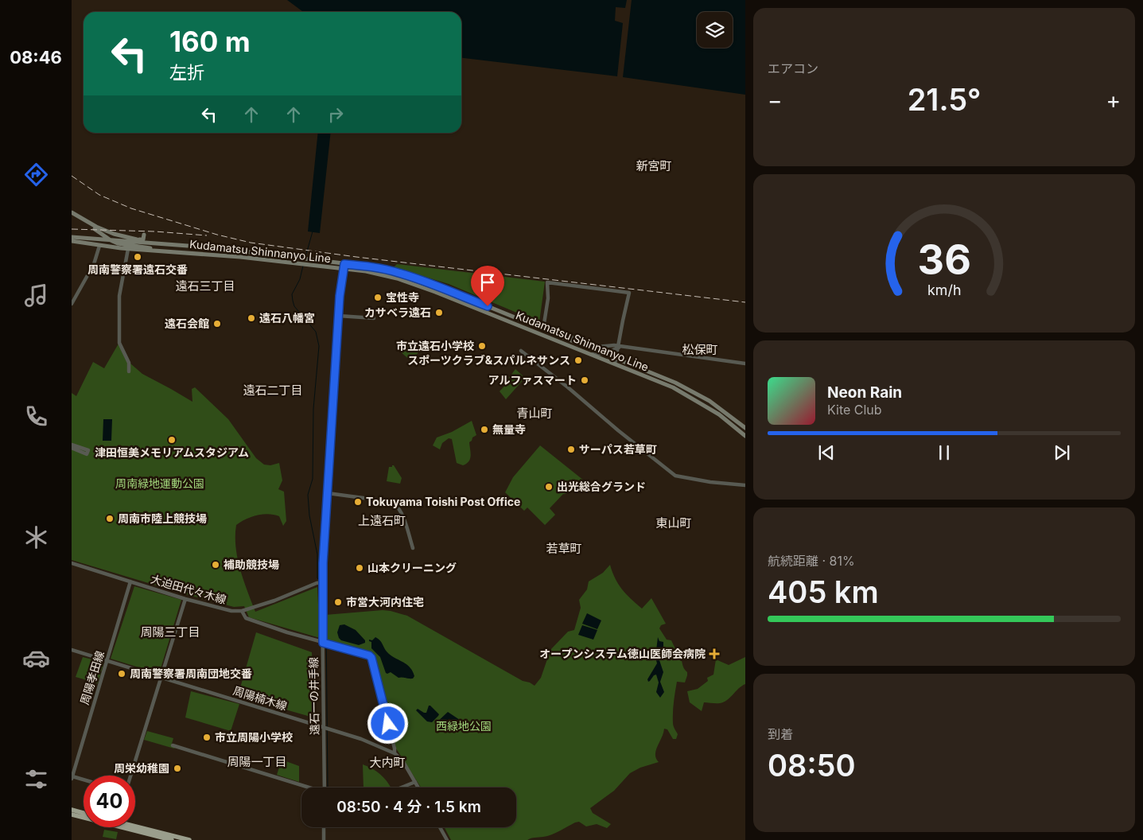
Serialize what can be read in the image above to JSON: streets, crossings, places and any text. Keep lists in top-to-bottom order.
{
  "streets": {
    "main road": ["Kudamatsu Shinnanyo Line"],
    "street": [
      "大迫田代々木線",
      "周陽孝田線",
      "遠石一の井手線",
      "周陽楠木線"
    ]
  },
  "crossings": [
    ["Kudamatsu Shinnanyo Line", "遠石一の井手線"],
    ["大迫田代々木線", "周陽孝田線"],
    ["大迫田代々木線", "遠石一の井手線"],
    ["周陽孝田線", "周陽楠木線"],
    ["遠石一の井手線", "周陽楠木線"]
  ],
  "districts": [
    "新宮町",
    "遠石三丁目",
    "松保町",
    "遠石二丁目",
    "青山町",
    "上遠石町",
    "東山町",
    "若草町",
    "周陽三丁目",
    "周陽一丁目",
    "大内町"
  ],
  "parks": ["周南緑地運動公園", "西緑地公園"],
  "places": {
    "other": [
      "周南警察署遠石交番",
      "宝性寺",
      "カサベラ遠石",
      "遠石八幡宮",
      "遠石会館",
      "市立遠石小学校",
      "スポーツクラブ&スパルネサンス",
      "アルファスマート",
      "無量寺",
      "津田恒美メモリアムスタジアム",
      "サーパス若草町",
      "出光総合グランド",
      "Tokuyama Toishi Post Office",
      "周南市陸上競技場",
      "補助競技場",
      "山本クリーニング",
      "市営大河内住宅",
      "周南警察署周南団地交番",
      "市立周陽小学校",
      "周栄幼稚園"
    ],
    "health": ["オープンシステム徳山医師会病院"]
  },
  "page": {
    "tabs": "08:46",
    "tile": [
      "エアコン",
      ["航続距離 · 81%", "405 km"],
      ["到着", "08:50"]
    ],
    "turn": ["160 m", "左折"],
    "heat": ["−", "21.5°", "+"],
    "song": ["Neon Rain", "Kite Club"],
    "limit": "40",
    "trip": "08:50 · 4 分 · 1.5 km",
    "gauge": ["36", "km/h"]
  }
}
